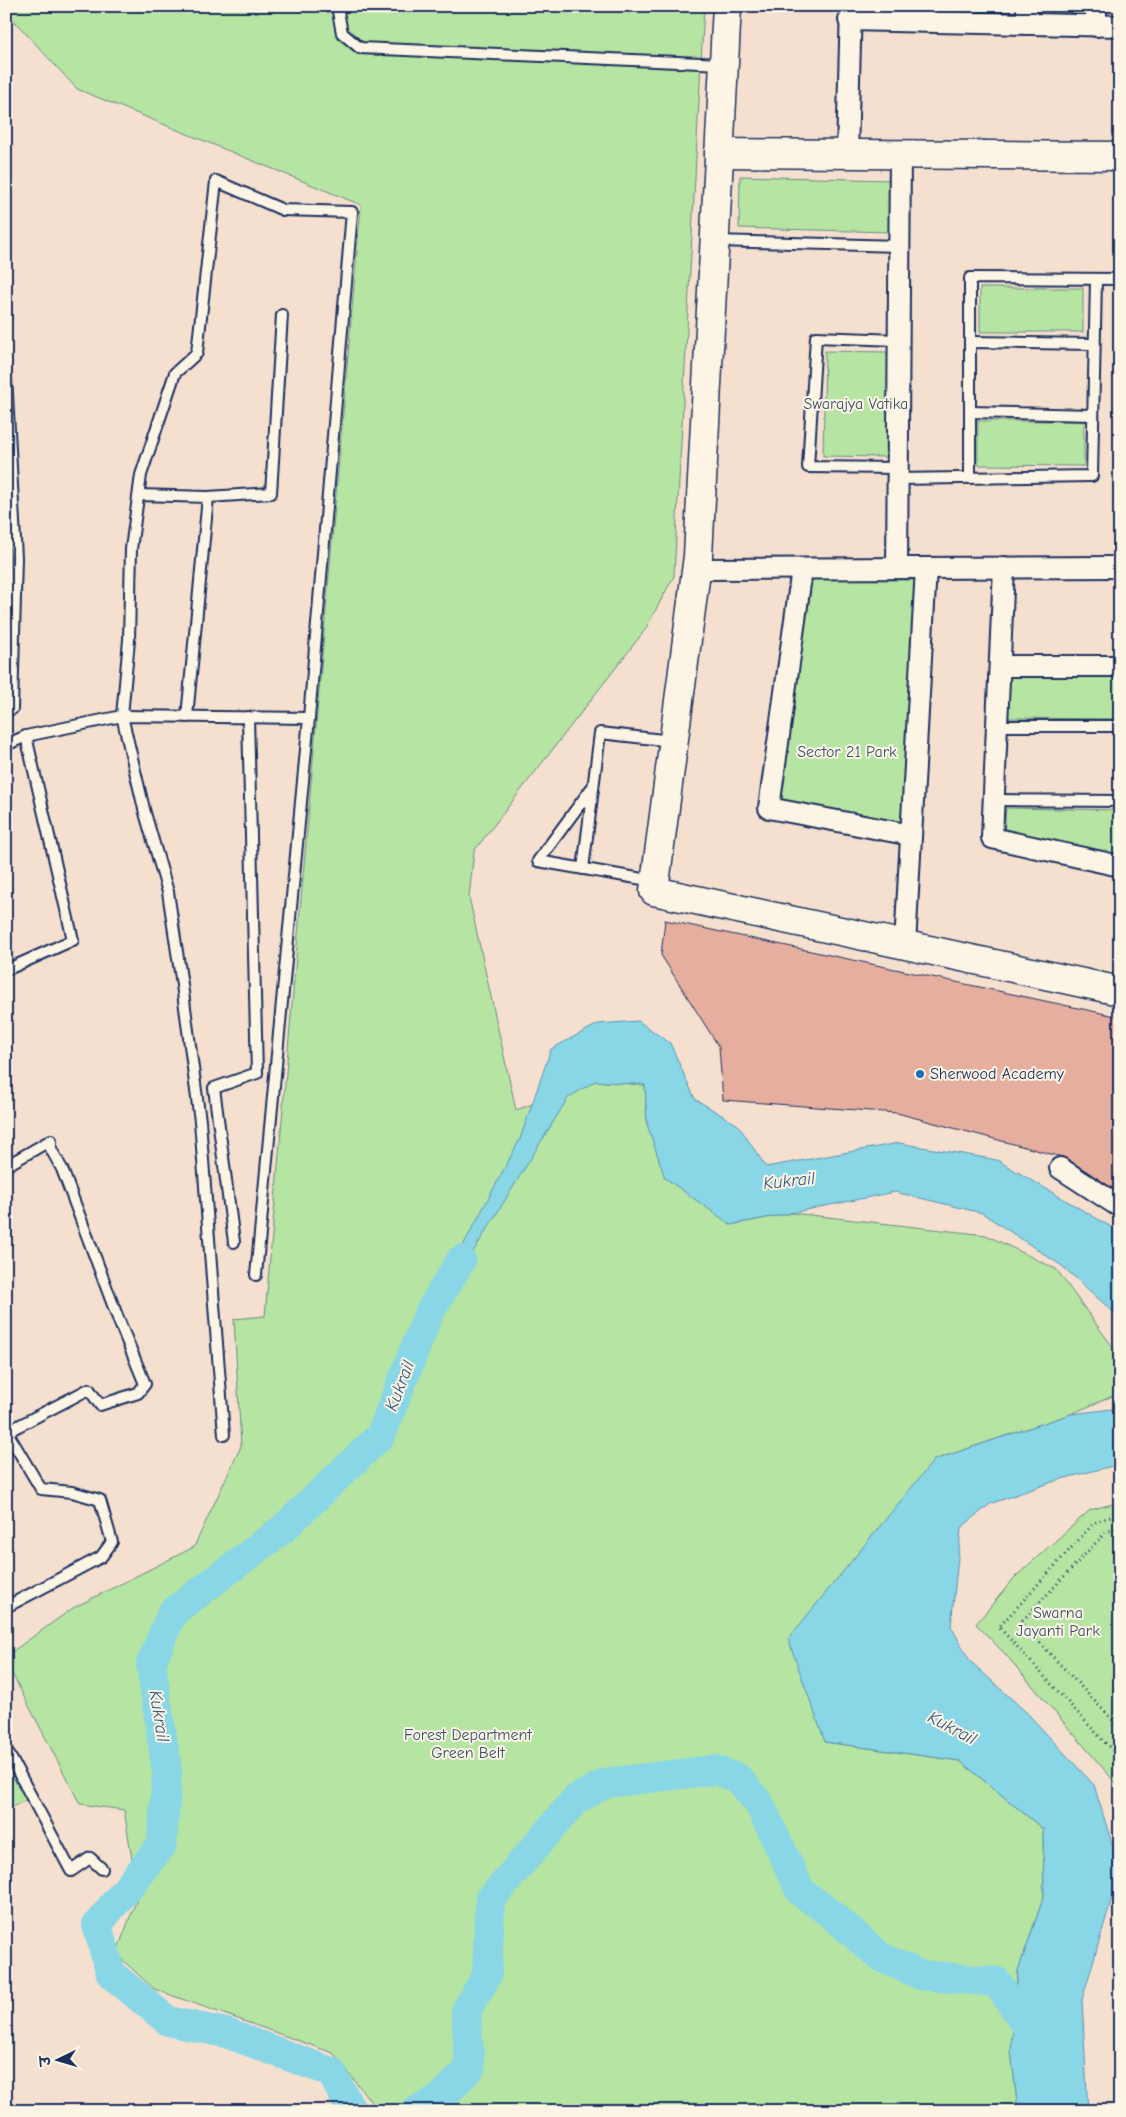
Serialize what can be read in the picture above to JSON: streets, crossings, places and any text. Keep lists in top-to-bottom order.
{
  "water": ["Kukrail"],
  "parks": [
    "Swarajya Vatika",
    "Sector 21 Park",
    "Swarna Jayanti Park",
    "Forest Department Green Belt"
  ],
  "places": ["Sherwood Academy"],
  "north": "left"
}
